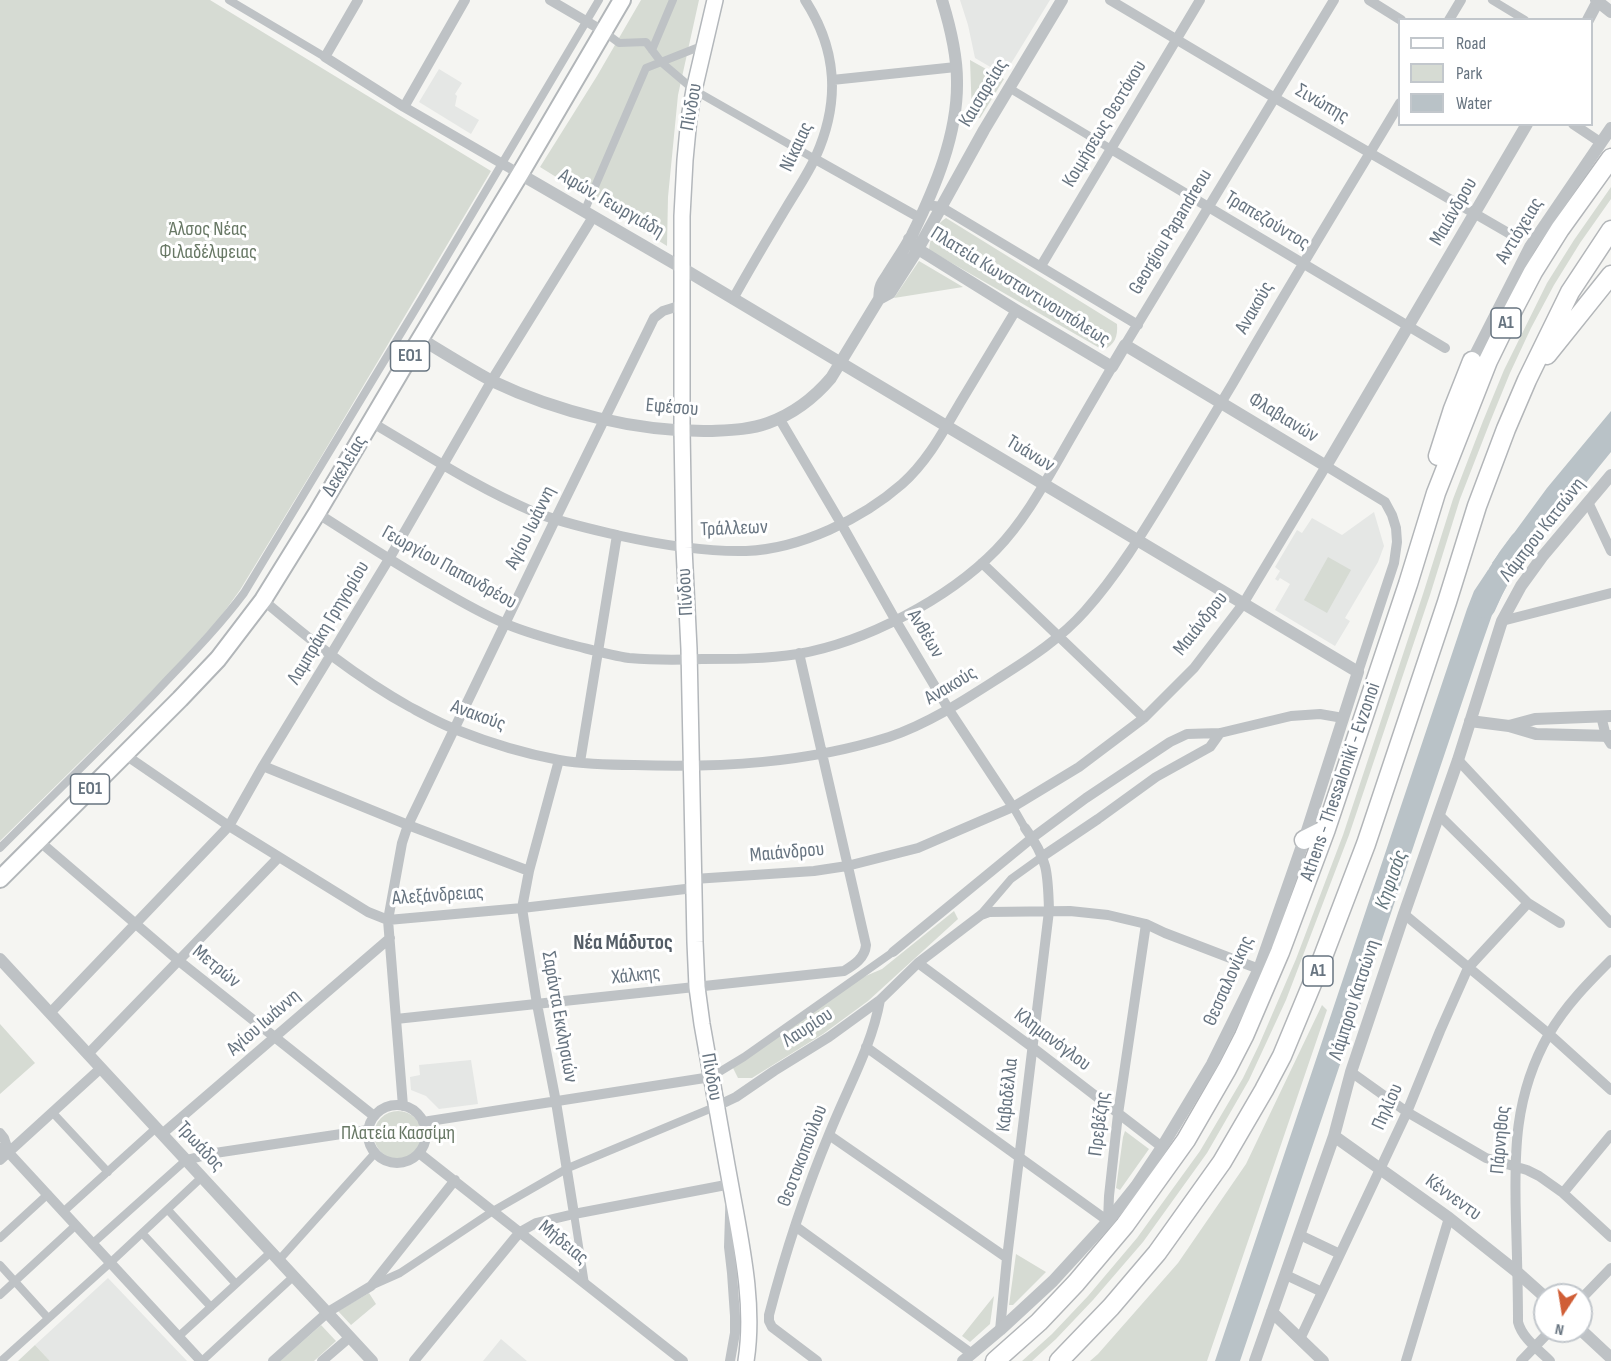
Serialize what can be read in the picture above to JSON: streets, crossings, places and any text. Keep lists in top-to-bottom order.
{
  "streets": {
    "highway": ["Α1", "Athens - Thessaloniki - Evzonoi"],
    "main road": ["Πίνδου", "ΕΟ1", "Δεκελείας"],
    "street": [
      "Καισαρείας",
      "Σινώπης",
      "Κοιμήσεως Θεοτόκου",
      "Νίκαιας",
      "Αφών. Γεωργιάδη",
      "Μαιάνδρου",
      "Τραπεζούντος",
      "Αντιόχειας",
      "Georgiou Papandreou",
      "Πλατεία Κωνσταντινουπόλεως",
      "Ανακούς",
      "Εφέσου",
      "Φλαβιανών",
      "Τυάνων",
      "Αγίου Ιωάννη",
      "Τράλλεων",
      "Λάμπρου Κατσώνη",
      "Γεωργίου Παπανδρέου",
      "Λαμπράκη Γρηγορίου",
      "Ανθέων",
      "Αλεξάνδρειας",
      "Μετρών",
      "Χάλκης",
      "Θεσσαλονίκης",
      "Σαράντα Εκκλησιών",
      "Λαυρίου",
      "Κλημανόγλου",
      "Καβαδέλλα",
      "Πηλίου",
      "Πρεβέζης",
      "Πάρνηθος",
      "Τρωάδος",
      "Θεοτοκοπούλου",
      "Κέννεντυ",
      "Μήδειας"
    ]
  },
  "crossings": [
    ["Καισαρείας", "Τραπεζούντος"],
    ["Καισαρείας", "Πλατεία Κωνσταντινουπόλεως"],
    ["Καισαρείας", "Εφέσου"],
    ["Σινώπης", "Κοιμήσεως Θεοτόκου"],
    ["Σινώπης", "Μαιάνδρου"],
    ["Σινώπης", "Georgiou Papandreou"],
    ["Σινώπης", "Ανακούς"],
    ["Πίνδου", "Αφών. Γεωργιάδη"],
    ["Πίνδου", "Μαιάνδρου"],
    ["Πίνδου", "Ανακούς"],
    ["Πίνδου", "Εφέσου"],
    ["Πίνδου", "Τυάνων"],
    ["Πίνδου", "Αγίου Ιωάννη"],
    ["Πίνδου", "Τράλλεων"],
    ["Πίνδου", "Γεωργίου Παπανδρέου"],
    ["Πίνδου", "Αλεξάνδρειας"],
    ["Πίνδου", "Χάλκης"],
    ["Πίνδου", "Λαυρίου"],
    ["Κοιμήσεως Θεοτόκου", "Τραπεζούντος"],
    ["Κοιμήσεως Θεοτόκου", "Πλατεία Κωνσταντινουπόλεως"],
    ["Νίκαιας", "Τυάνων"],
    ["Αφών. Γεωργιάδη", "Τυάνων"],
    ["Αφών. Γεωργιάδη", "Δεκελείας"],
    ["Αφών. Γεωργιάδη", "Λαμπράκη Γρηγορίου"],
    ["Μαιάνδρου", "Τραπεζούντος"],
    ["Μαιάνδρου", "Φλαβιανών"],
    ["Μαιάνδρου", "Τυάνων"],
    ["Μαιάνδρου", "Ανθέων"],
    ["Μαιάνδρου", "Αλεξάνδρειας"],
    ["Μαιάνδρου", "Χάλκης"],
    ["Τραπεζούντος", "Georgiou Papandreou"],
    ["Τραπεζούντος", "Ανακούς"],
    ["Georgiou Papandreou", "Πλατεία Κωνσταντινουπόλεως"],
    ["Georgiou Papandreou", "Φλαβιανών"],
    ["Georgiou Papandreou", "Τυάνων"],
    ["Georgiou Papandreou", "Γεωργίου Παπανδρέου"],
    ["Πλατεία Κωνσταντινουπόλεως", "Εφέσου"],
    ["Πλατεία Κωνσταντινουπόλεως", "Τράλλεων"],
    ["Ανακούς", "Φλαβιανών"],
    ["Ανακούς", "Τυάνων"],
    ["Ανακούς", "Δεκελείας"],
    ["Ανακούς", "Αγίου Ιωάννη"],
    ["Ανακούς", "Λαμπράκη Γρηγορίου"],
    ["Ανακούς", "Ανθέων"],
    ["Ανακούς", "Σαράντα Εκκλησιών"],
    ["Εφέσου", "Τυάνων"],
    ["Εφέσου", "Δεκελείας"],
    ["Εφέσου", "Αγίου Ιωάννη"],
    ["Εφέσου", "Λαμπράκη Γρηγορίου"],
    ["Εφέσου", "Ανθέων"],
    ["Φλαβιανών", "Θεσσαλονίκης"],
    ["Τυάνων", "Τράλλεων"],
    ["Τυάνων", "Γεωργίου Παπανδρέου"],
    ["Τυάνων", "Θεσσαλονίκης"],
    ["Δεκελείας", "Τράλλεων"],
    ["Δεκελείας", "Γεωργίου Παπανδρέου"],
    ["Δεκελείας", "Αλεξάνδρειας"],
    ["Δεκελείας", "Μετρών"],
    ["Αγίου Ιωάννη", "Τράλλεων"],
    ["Αγίου Ιωάννη", "Γεωργίου Παπανδρέου"],
    ["Αγίου Ιωάννη", "Αλεξάνδρειας"],
    ["Αγίου Ιωάννη", "Μετρών"],
    ["Αγίου Ιωάννη", "Χάλκης"],
    ["Αγίου Ιωάννη", "Τρωάδος"],
    ["Αγίου Ιωάννη", "Μήδειας"],
    ["Τράλλεων", "Λαμπράκη Γρηγορίου"],
    ["Τράλλεων", "Ανθέων"],
    ["Λάμπρου Κατσώνη", "Κέννεντυ"],
    ["Γεωργίου Παπανδρέου", "Λαμπράκη Γρηγορίου"],
    ["Γεωργίου Παπανδρέου", "Ανθέων"],
    ["Λαμπράκη Γρηγορίου", "Αλεξάνδρειας"],
    ["Λαμπράκη Γρηγορίου", "Μετρών"],
    ["Λαμπράκη Γρηγορίου", "Τρωάδος"],
    ["Ανθέων", "Λαυρίου"],
    ["Ανθέων", "Καβαδέλλα"],
    ["Αλεξάνδρειας", "Σαράντα Εκκλησιών"],
    ["Μετρών", "Μήδειας"],
    ["Χάλκης", "Σαράντα Εκκλησιών"],
    ["Θεσσαλονίκης", "Κλημανόγλου"],
    ["Θεσσαλονίκης", "Καβαδέλλα"],
    ["Θεσσαλονίκης", "Πρεβέζης"],
    ["Σαράντα Εκκλησιών", "Λαυρίου"],
    ["Σαράντα Εκκλησιών", "Μήδειας"],
    ["Λαυρίου", "Κλημανόγλου"],
    ["Λαυρίου", "Καβαδέλλα"],
    ["Λαυρίου", "Θεοτοκοπούλου"],
    ["Λαυρίου", "Μήδειας"],
    ["Κλημανόγλου", "Καβαδέλλα"],
    ["Κλημανόγλου", "Πρεβέζης"],
    ["Πηλίου", "Κέννεντυ"],
    ["Πάρνηθος", "Κέννεντυ"]
  ],
  "districts": ["Νέα Μάδυτος"],
  "water": ["Κηφισός"],
  "parks": ["Άλσος Νέας Φιλαδέλφειας", "Πλατεία Κασσίμη"],
  "legend": ["Road", "Park", "Water"],
  "north": "bottom"
}
